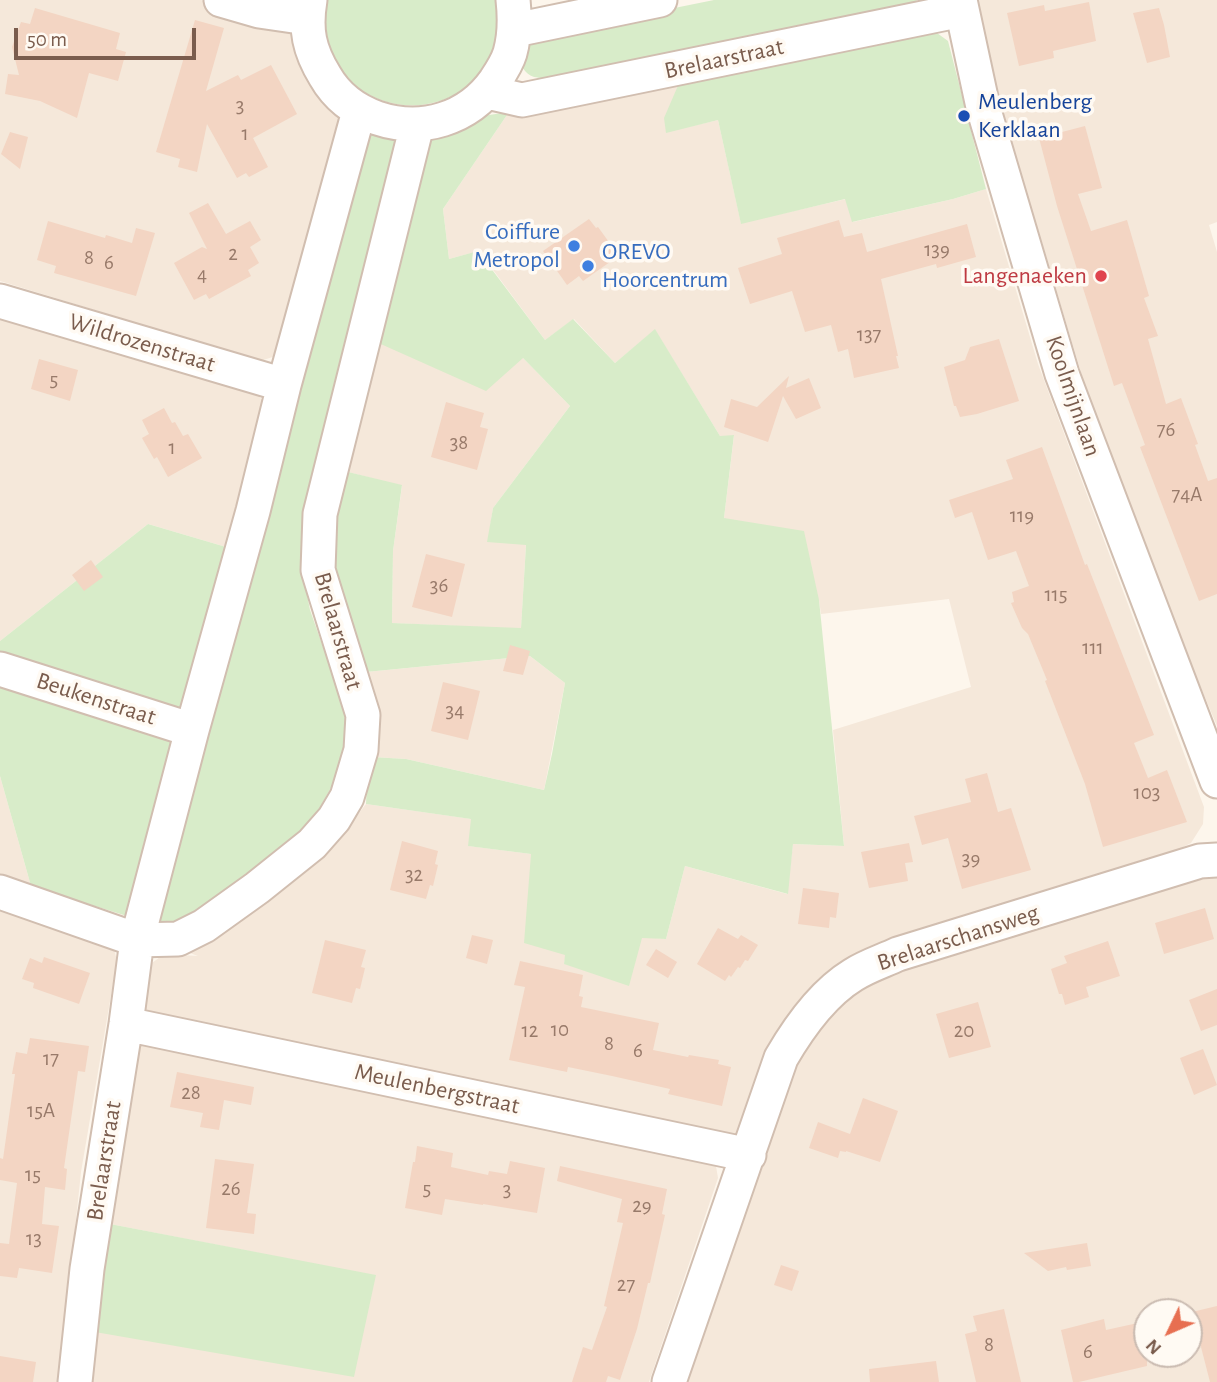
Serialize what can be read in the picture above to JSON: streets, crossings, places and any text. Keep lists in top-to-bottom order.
{
  "streets": {
    "street": [
      "Brelaarstraat",
      "Wildrozenstraat",
      "Koolmijnlaan",
      "Beukenstraat",
      "Brelaarschansweg",
      "Meulenbergstraat"
    ]
  },
  "crossings": [
    ["Brelaarstraat", "Wildrozenstraat"],
    ["Brelaarstraat", "Koolmijnlaan"],
    ["Brelaarstraat", "Beukenstraat"],
    ["Brelaarstraat", "Meulenbergstraat"],
    ["Brelaarschansweg", "Meulenbergstraat"]
  ],
  "places": [
    "Meulenberg Kerklaan",
    "Coiffure Metropol",
    "OREVO Hoorcentrum",
    "Langenaeken"
  ],
  "house_numbers": [
    "3",
    "1",
    "139",
    "2",
    "8",
    "6",
    "4",
    "137",
    "5",
    "76",
    "38",
    "1",
    "74A",
    "119",
    "36",
    "115",
    "111",
    "34",
    "103",
    "39",
    "32",
    "10",
    "12",
    "20",
    "8",
    "6",
    "17",
    "28",
    "15A",
    "15",
    "26",
    "5",
    "3",
    "29",
    "13",
    "27",
    "8",
    "6"
  ],
  "scale_bar": "50 m",
  "north": "bottom left"
}
